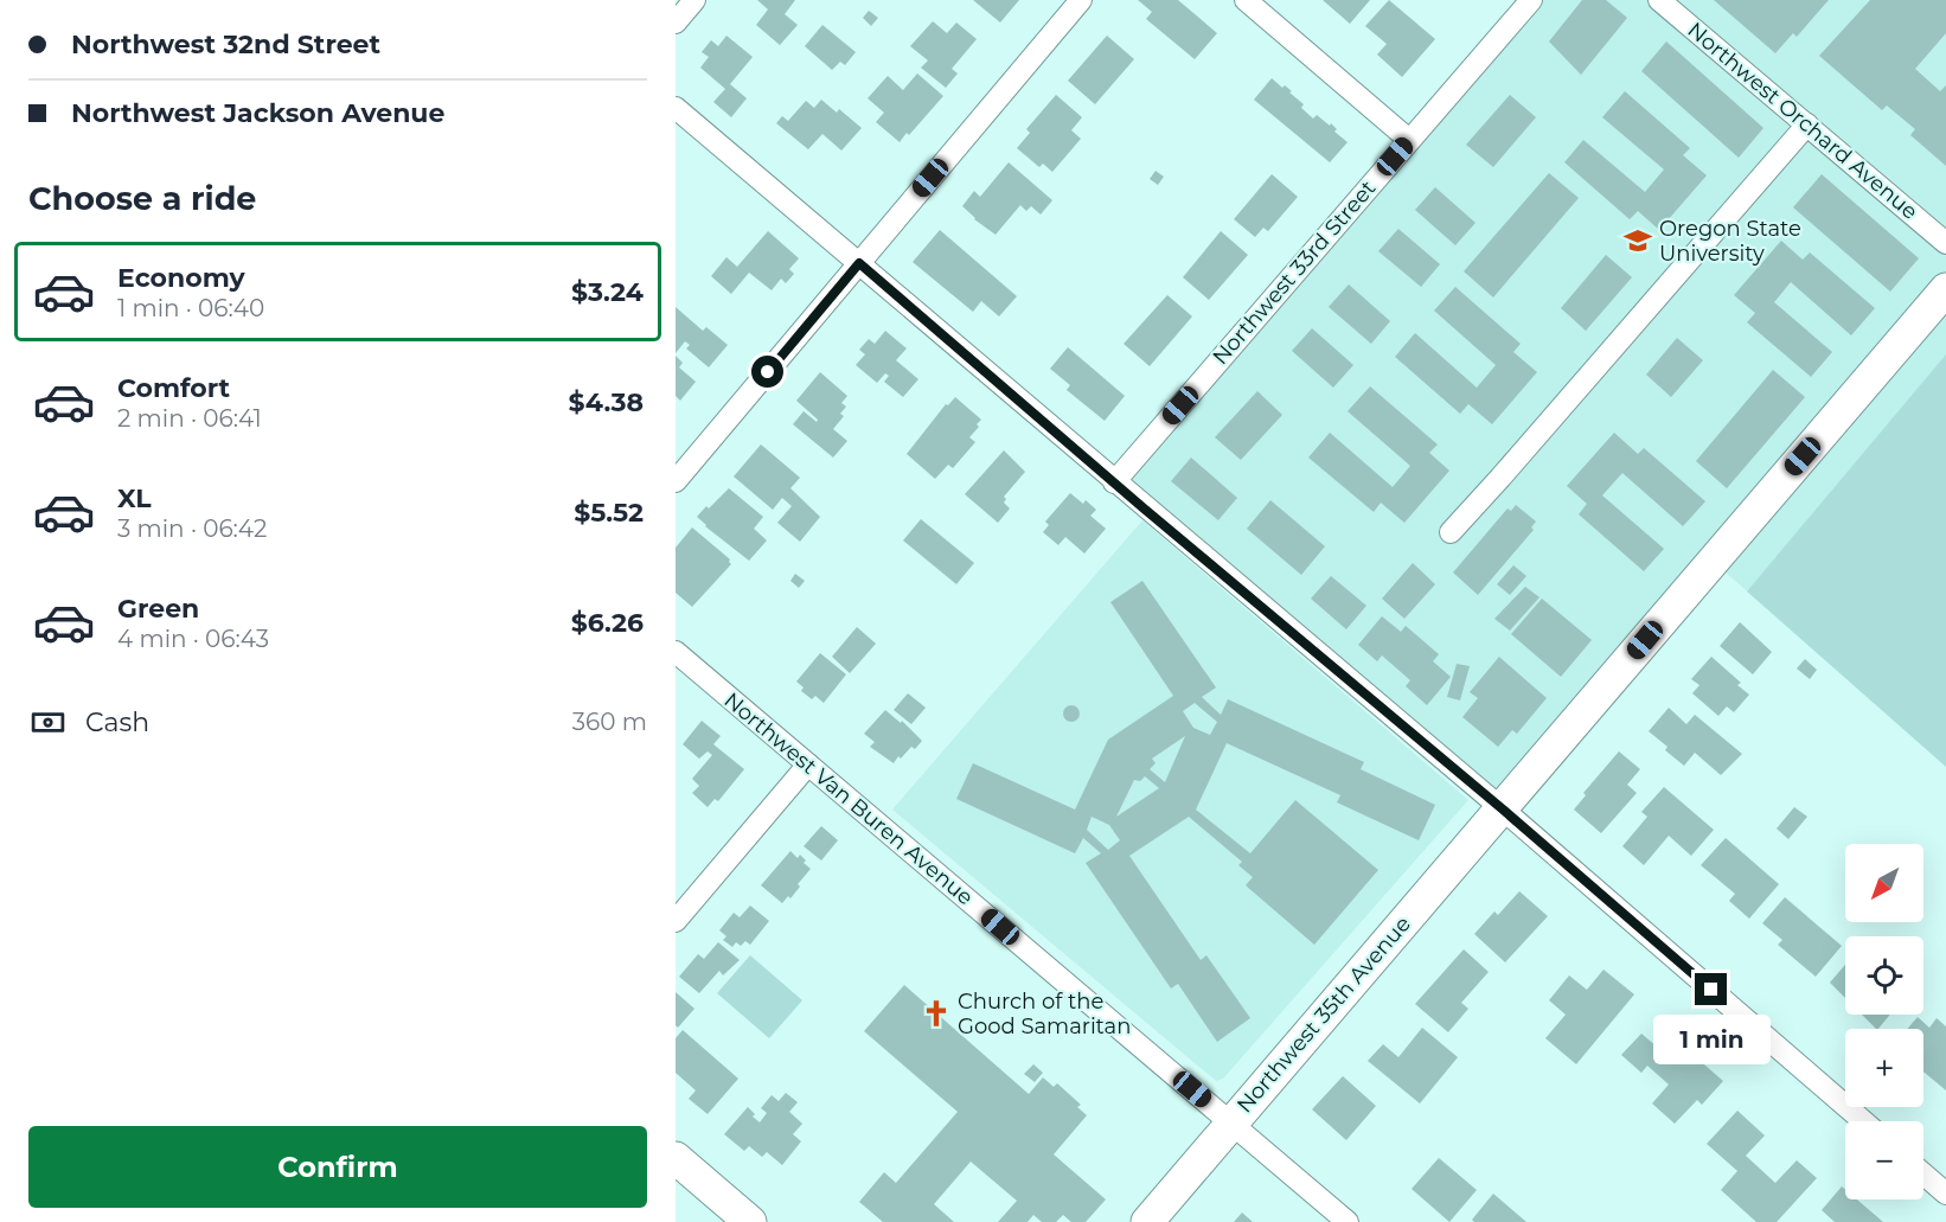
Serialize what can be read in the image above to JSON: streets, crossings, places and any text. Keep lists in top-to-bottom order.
{
  "streets": {
    "main road": ["Northwest 35th Avenue"],
    "street": ["Northwest Orchard Avenue", "Northwest 33rd Street", "Northwest Van Buren Avenue"]
  },
  "crossings": [
    ["Northwest Van Buren Avenue", "Northwest 35th Avenue"]
  ],
  "places": {
    "school or university": ["Oregon State University"],
    "church": ["Church of the Good Samaritan"]
  },
  "north": "bottom left",
  "page": {
    "banner": ["Northwest 32nd Street", "Northwest Jackson Avenue"],
    "heading": "Choose a ride",
    "list": [
      {
        "name": "Economy",
        "note": "1 min · 06:40",
        "value": "$3.24"
      },
      {
        "name": "Comfort",
        "note": "2 min · 06:41",
        "value": "$4.38"
      },
      {
        "name": "XL",
        "note": "3 min · 06:42",
        "value": "$5.52"
      },
      {
        "name": "Green",
        "note": "4 min · 06:43",
        "value": "$6.26"
      }
    ],
    "pay": ["Cash", "360 m"],
    "map_buttons": ["+", "−"],
    "bubble": "1 min",
    "buttons": "Confirm"
  }
}
